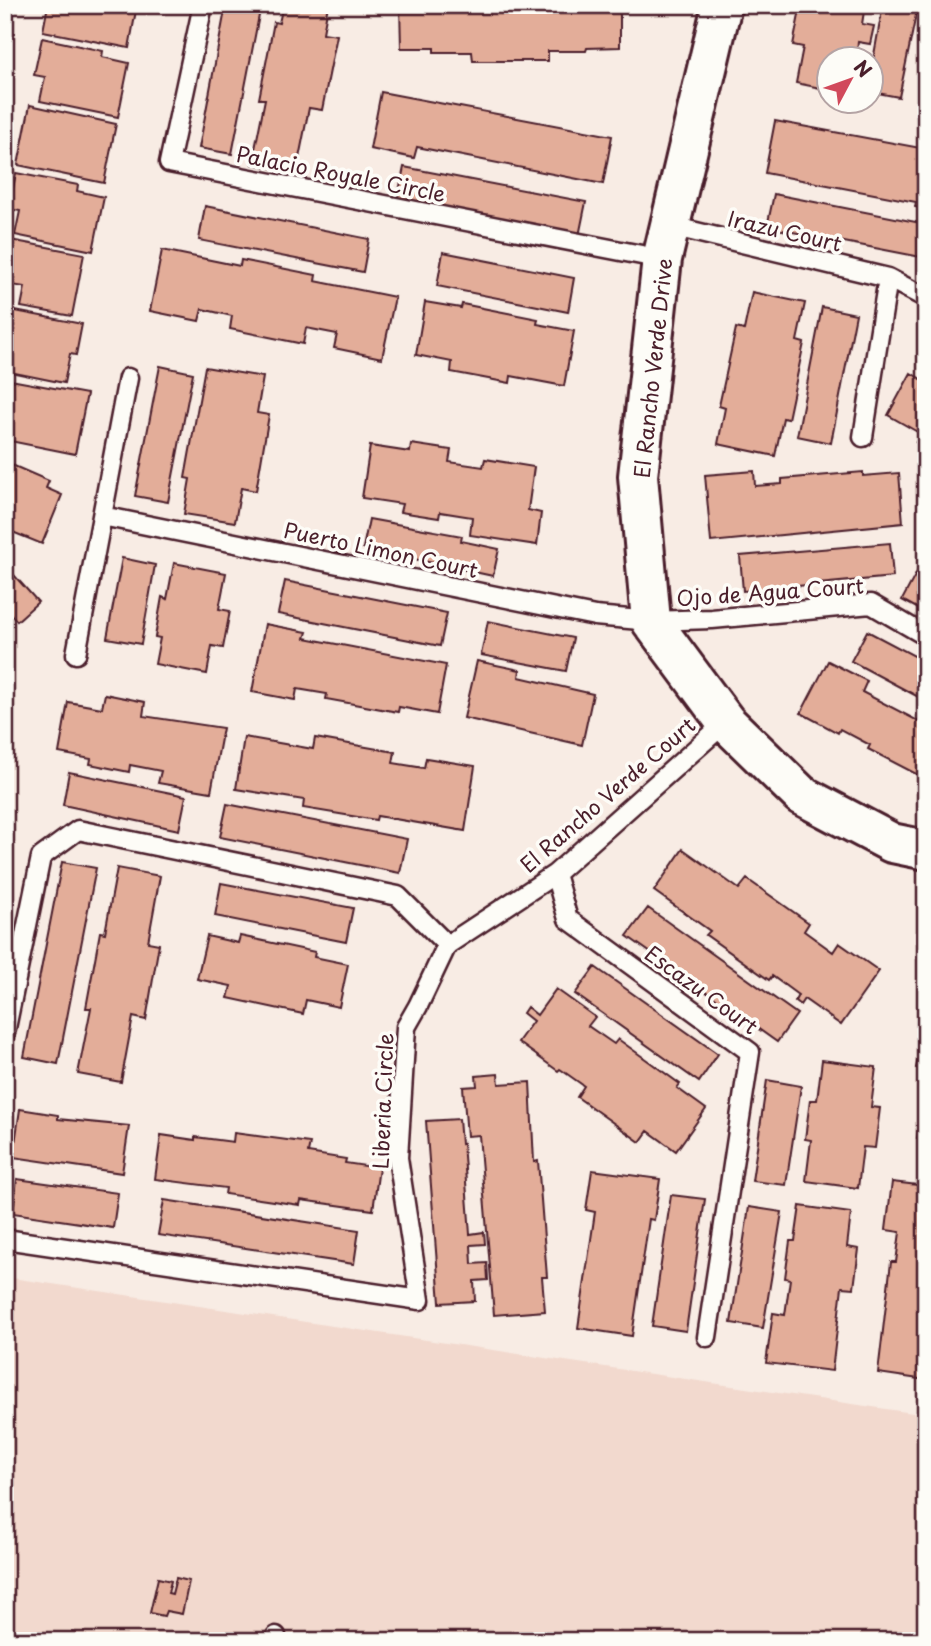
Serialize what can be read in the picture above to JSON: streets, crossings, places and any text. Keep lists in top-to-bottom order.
{
  "streets": {
    "street": ["El Rancho Verde Drive"],
    "lane": [
      "Palacio Royale Circle",
      "Irazu Court",
      "Puerto Limon Court",
      "Ojo de Agua Court",
      "El Rancho Verde Court",
      "Escazu Court",
      "Liberia Circle"
    ]
  },
  "crossings": [
    ["Palacio Royale Circle", "Irazu Court"],
    ["Palacio Royale Circle", "El Rancho Verde Drive"],
    ["Irazu Court", "El Rancho Verde Drive"],
    ["El Rancho Verde Drive", "Puerto Limon Court"],
    ["El Rancho Verde Drive", "Ojo de Agua Court"],
    ["Puerto Limon Court", "Ojo de Agua Court"],
    ["El Rancho Verde Court", "Escazu Court"],
    ["El Rancho Verde Court", "Liberia Circle"]
  ],
  "north": "top right"
}
